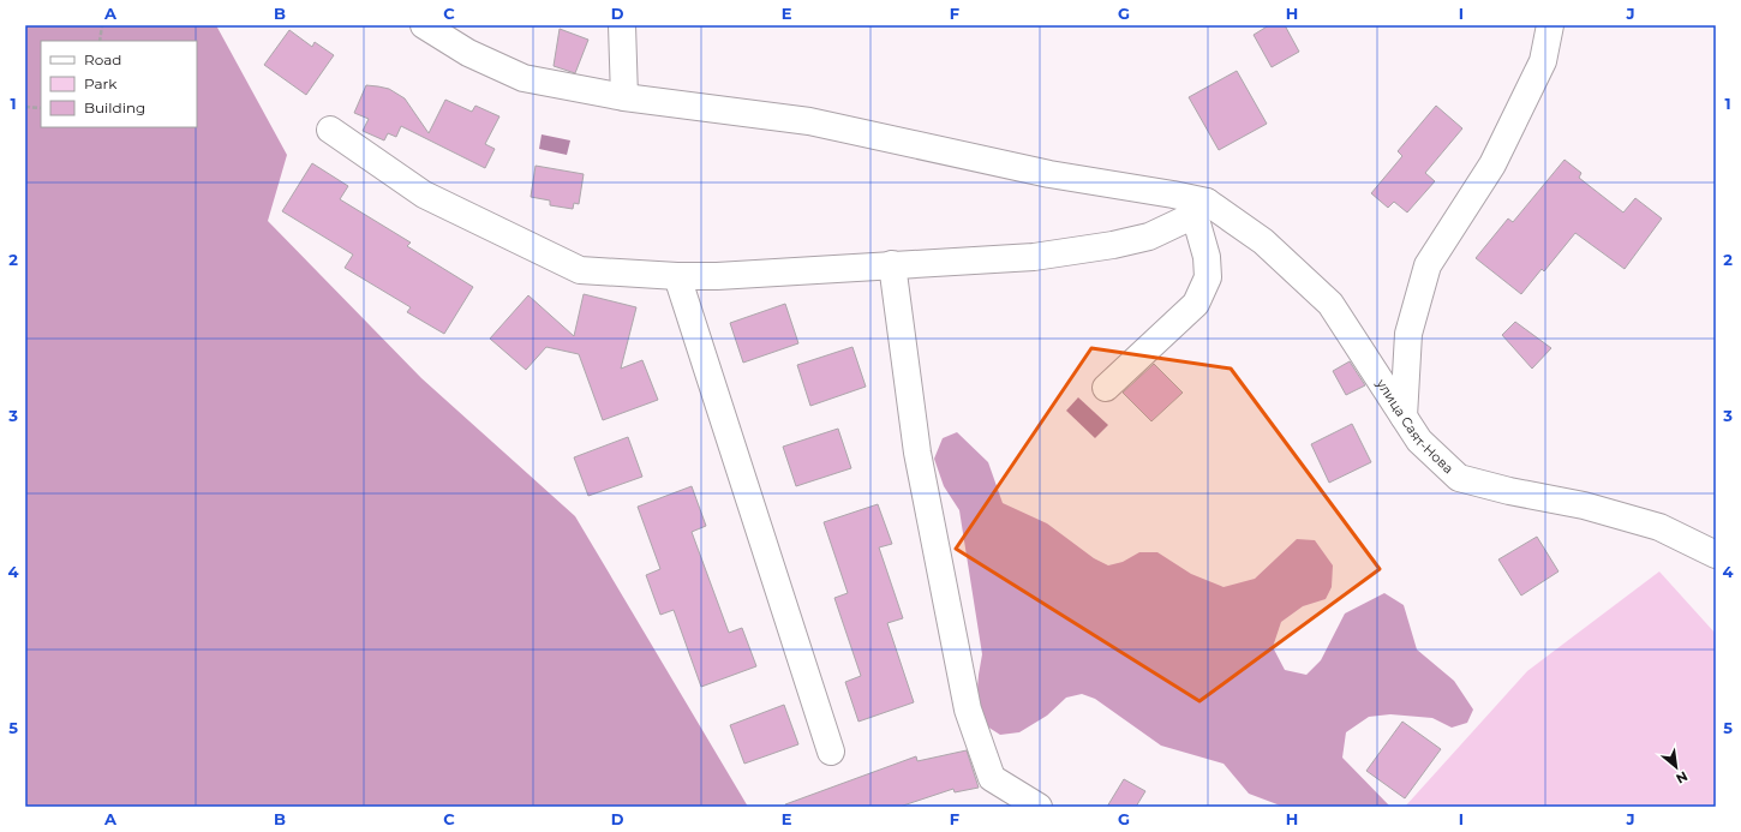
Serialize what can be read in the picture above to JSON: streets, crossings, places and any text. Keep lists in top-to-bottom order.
{
  "streets": {
    "street": ["улица Саят-Нова"]
  },
  "legend": ["Road", "Park", "Building"],
  "north": "bottom right",
  "grid": {
    "columns": [
      "A",
      "B",
      "C",
      "D",
      "E",
      "F",
      "G",
      "H",
      "I",
      "J"
    ],
    "rows": [
      "1",
      "2",
      "3",
      "4",
      "5"
    ]
  }
}
